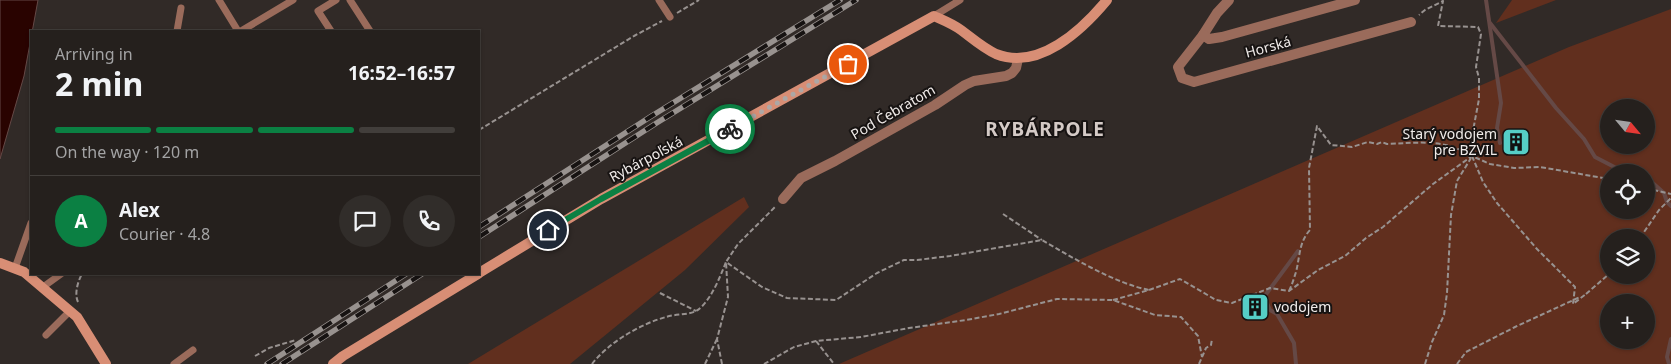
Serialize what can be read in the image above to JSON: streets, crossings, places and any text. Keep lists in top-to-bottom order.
{
  "streets": {
    "street": ["Horská", "Pod Čebratom", "Rybárpoľská"]
  },
  "districts": ["RYBÁRPOLE"],
  "places": {
    "building": ["Starý vodojem pre BZVIL", "vodojem"]
  },
  "north": "bottom right",
  "page": {
    "heading": ["2 min", "Arriving in", "16:52–16:57"],
    "panel": ["Alex", "Courier · 4.8"],
    "map_buttons": "+",
    "bar": "On the way · 120 m",
    "round": "A"
  }
}
